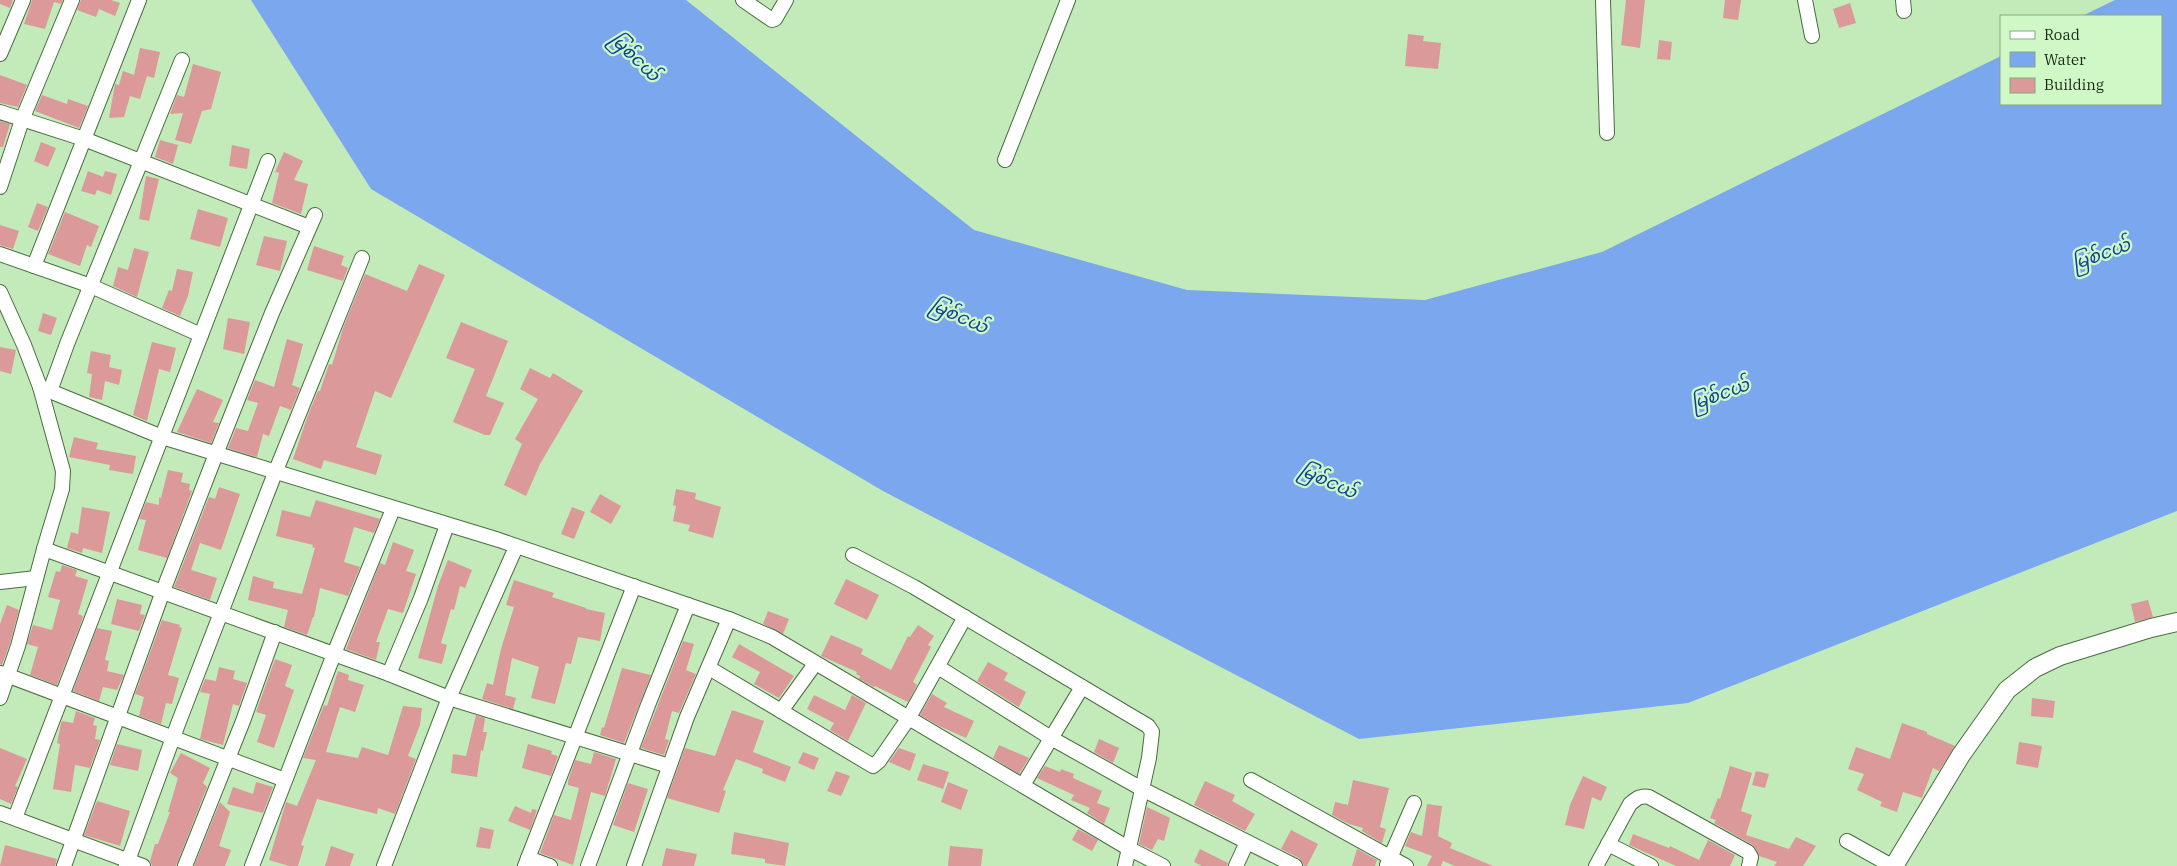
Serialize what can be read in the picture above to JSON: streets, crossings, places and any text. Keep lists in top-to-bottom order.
{
  "water": ["မြစ်ငယ်"],
  "legend": ["Road", "Water", "Building"]
}
